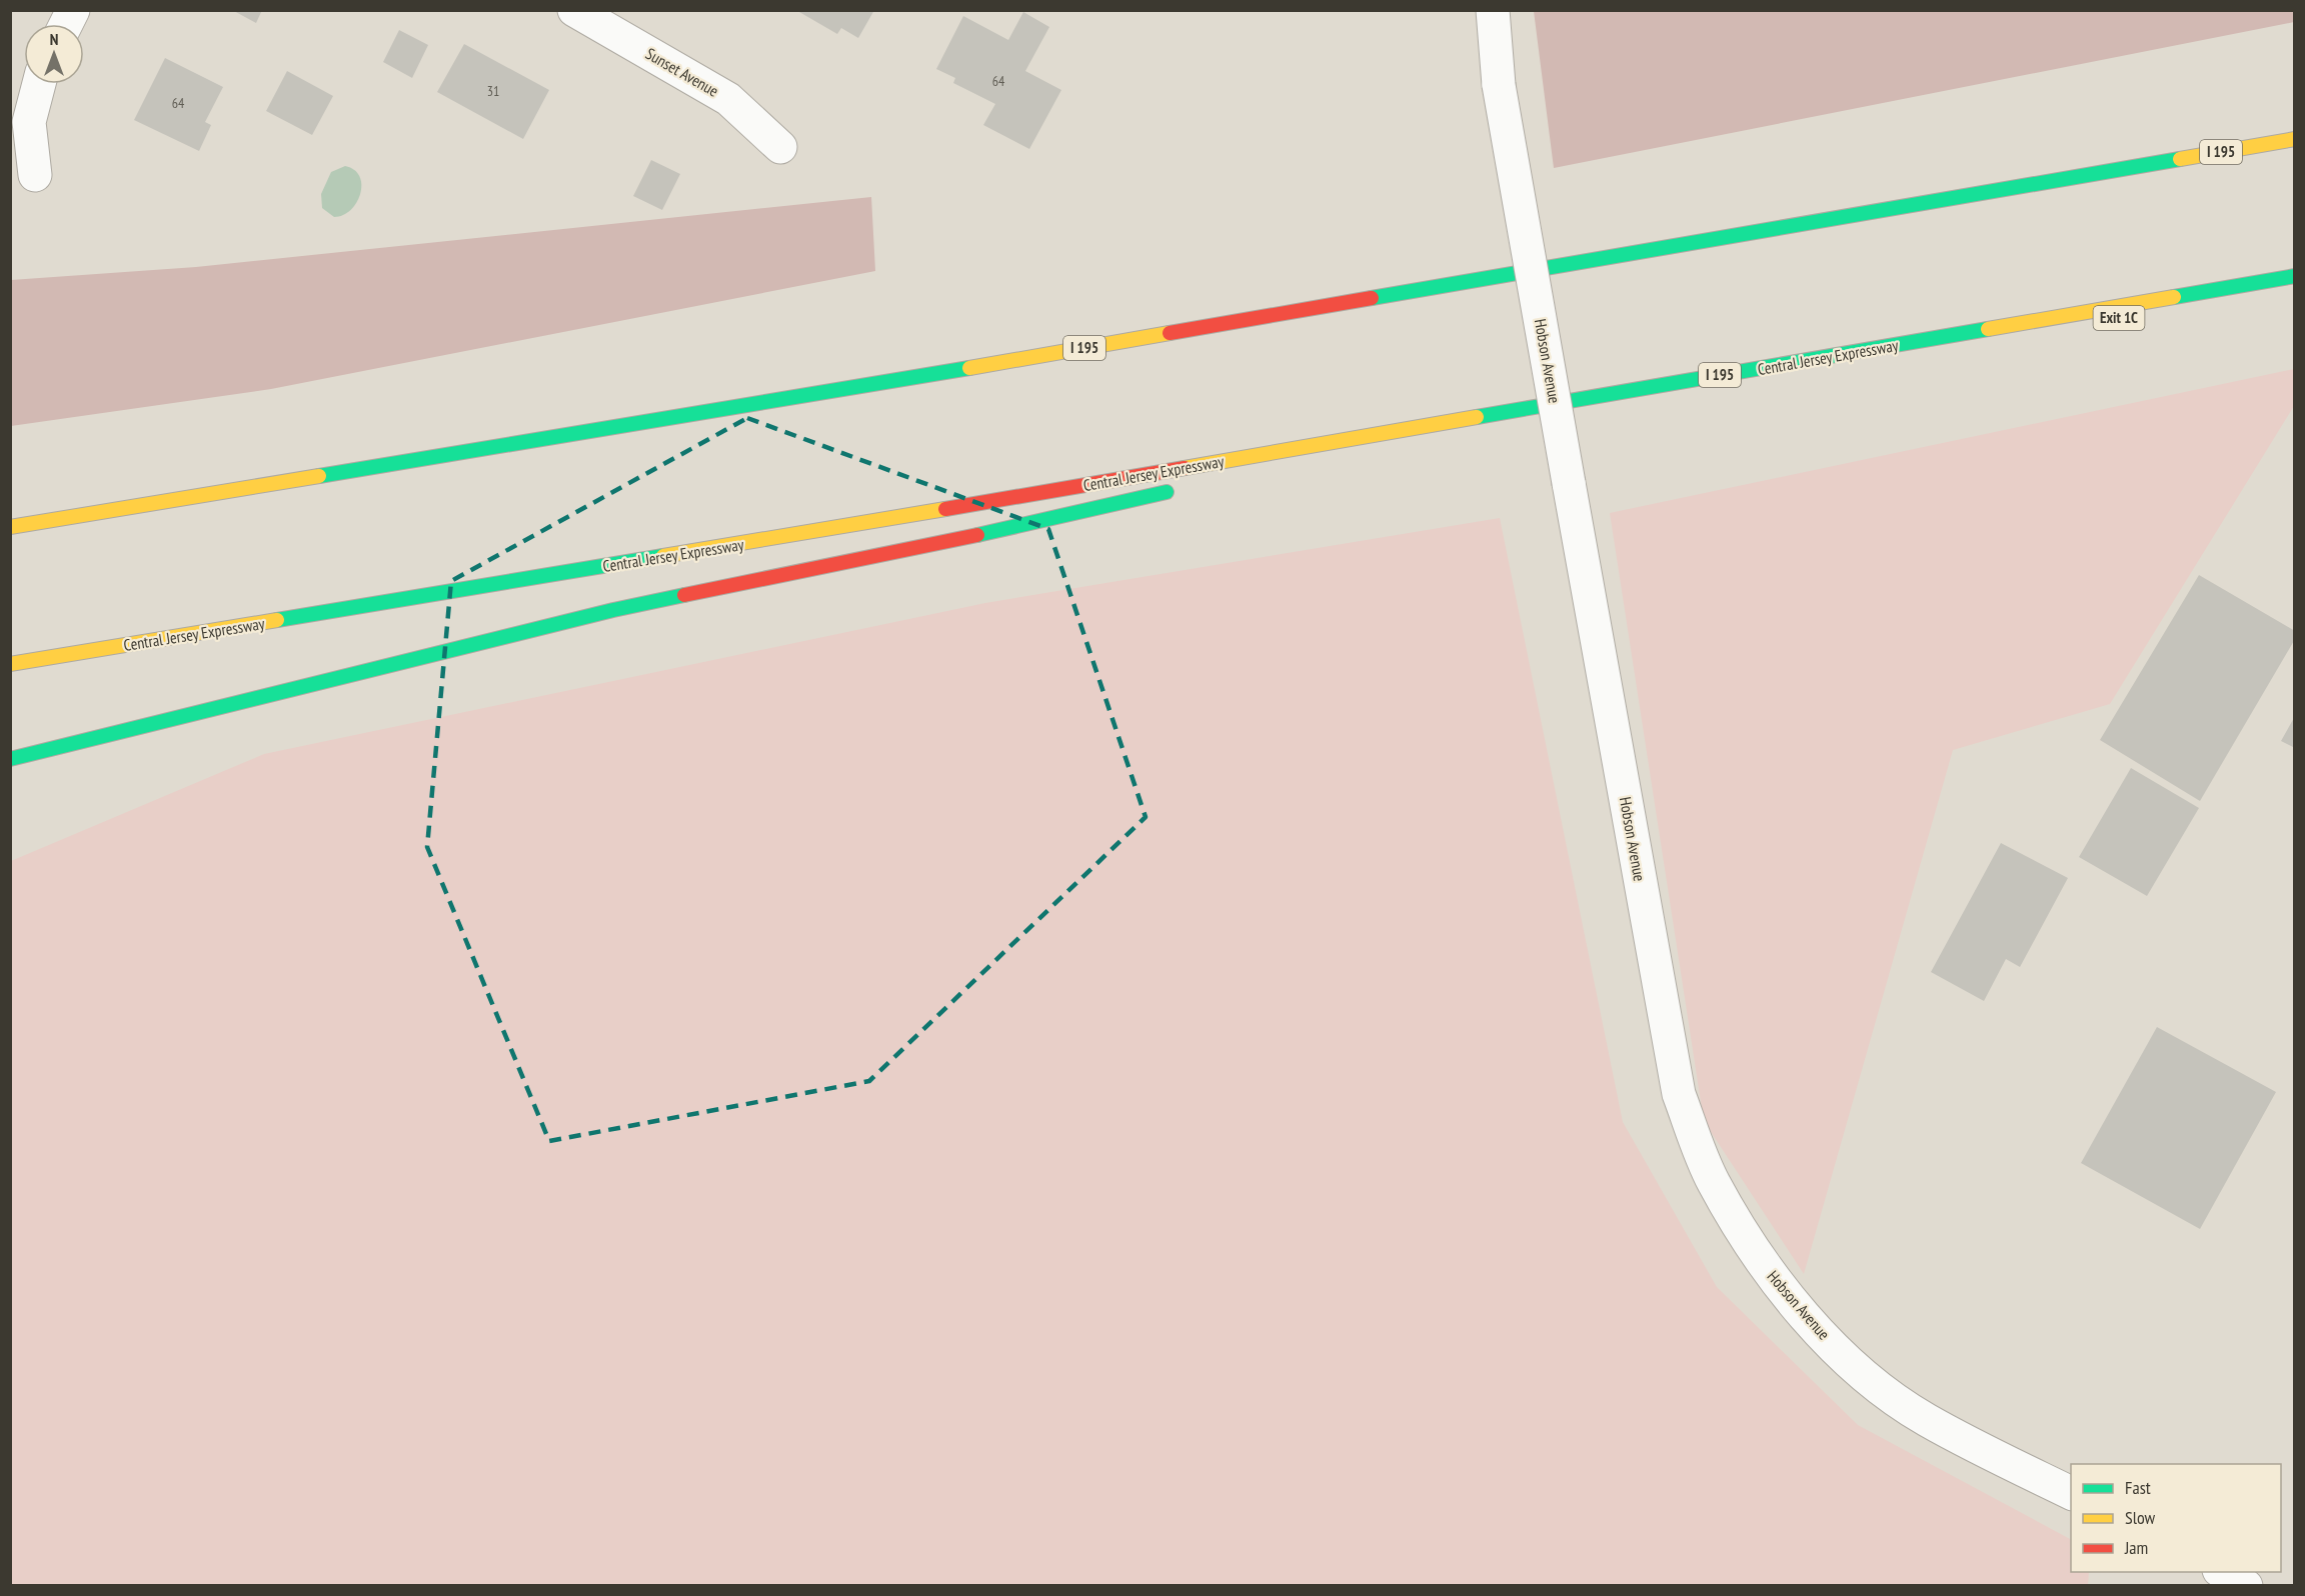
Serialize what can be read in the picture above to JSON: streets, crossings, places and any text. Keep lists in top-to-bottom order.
{
  "streets": {
    "highway": ["I 195", "Exit 1C", "Central Jersey Expressway"],
    "street": ["Sunset Avenue", "Hobson Avenue"]
  },
  "crossings": [
    ["Exit 1C", "Central Jersey Expressway"]
  ],
  "house_numbers": ["64", "31", "64"],
  "legend": ["Fast", "Slow", "Jam"],
  "north": "top"
}
